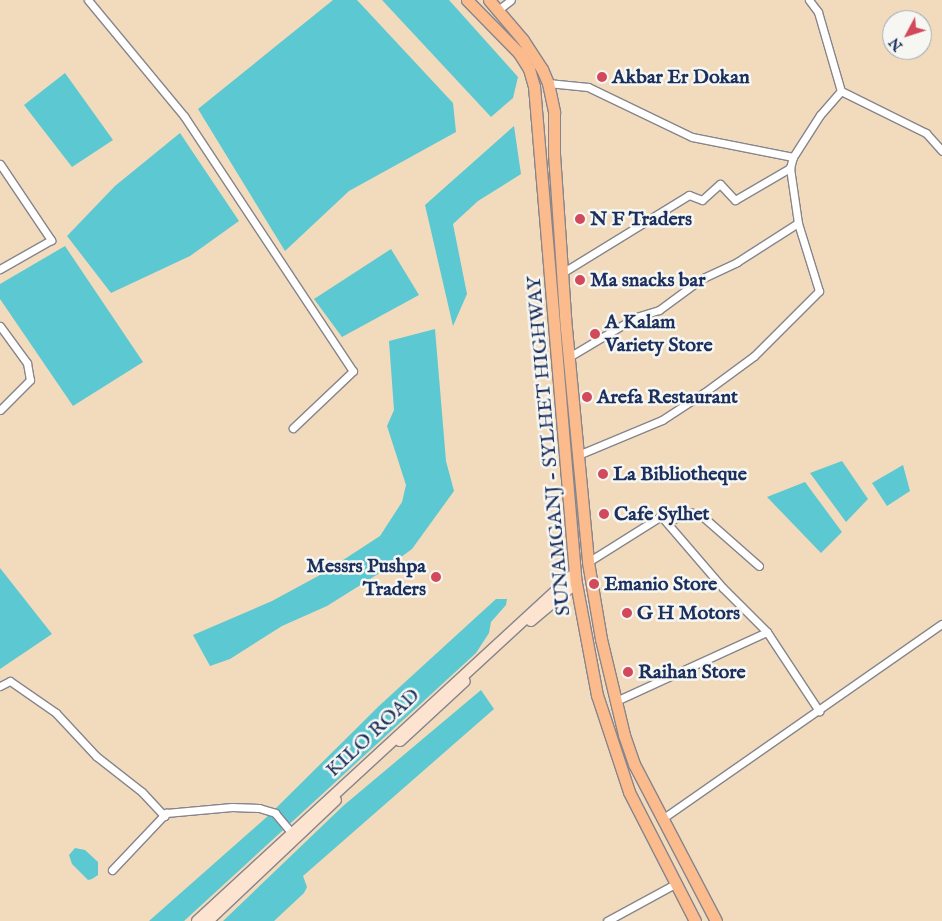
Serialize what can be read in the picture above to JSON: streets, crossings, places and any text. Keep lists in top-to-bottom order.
{
  "streets": {
    "main road": ["SUNAMGANJ - SYLHET HIGHWAY"],
    "street": ["KILO ROAD"]
  },
  "crossings": [
    ["SUNAMGANJ - SYLHET HIGHWAY", "KILO ROAD"]
  ],
  "places": [
    "Akbar Er Dokan",
    "N F Traders",
    "Ma snacks bar",
    "A Kalam Variety Store",
    "Arefa Restaurant",
    "La Bibliotheque",
    "Cafe Sylhet",
    "Messrs Pushpa Traders",
    "Emanio Store",
    "G H Motors",
    "Raihan Store"
  ],
  "north": "bottom left"
}
